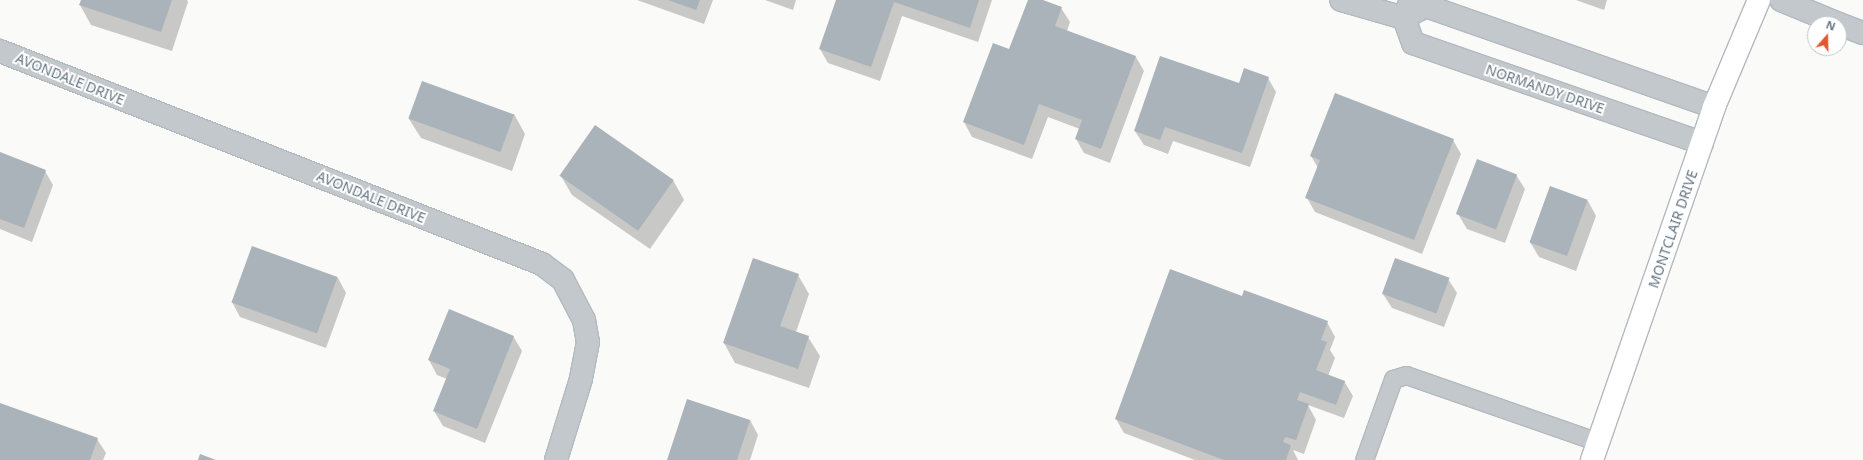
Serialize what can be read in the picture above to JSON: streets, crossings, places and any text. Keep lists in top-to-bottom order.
{
  "streets": {
    "street": ["AVONDALE DRIVE", "NORMANDY DRIVE", "MONTCLAIR DRIVE"]
  },
  "crossings": [
    ["NORMANDY DRIVE", "MONTCLAIR DRIVE"]
  ],
  "north": "top"
}
